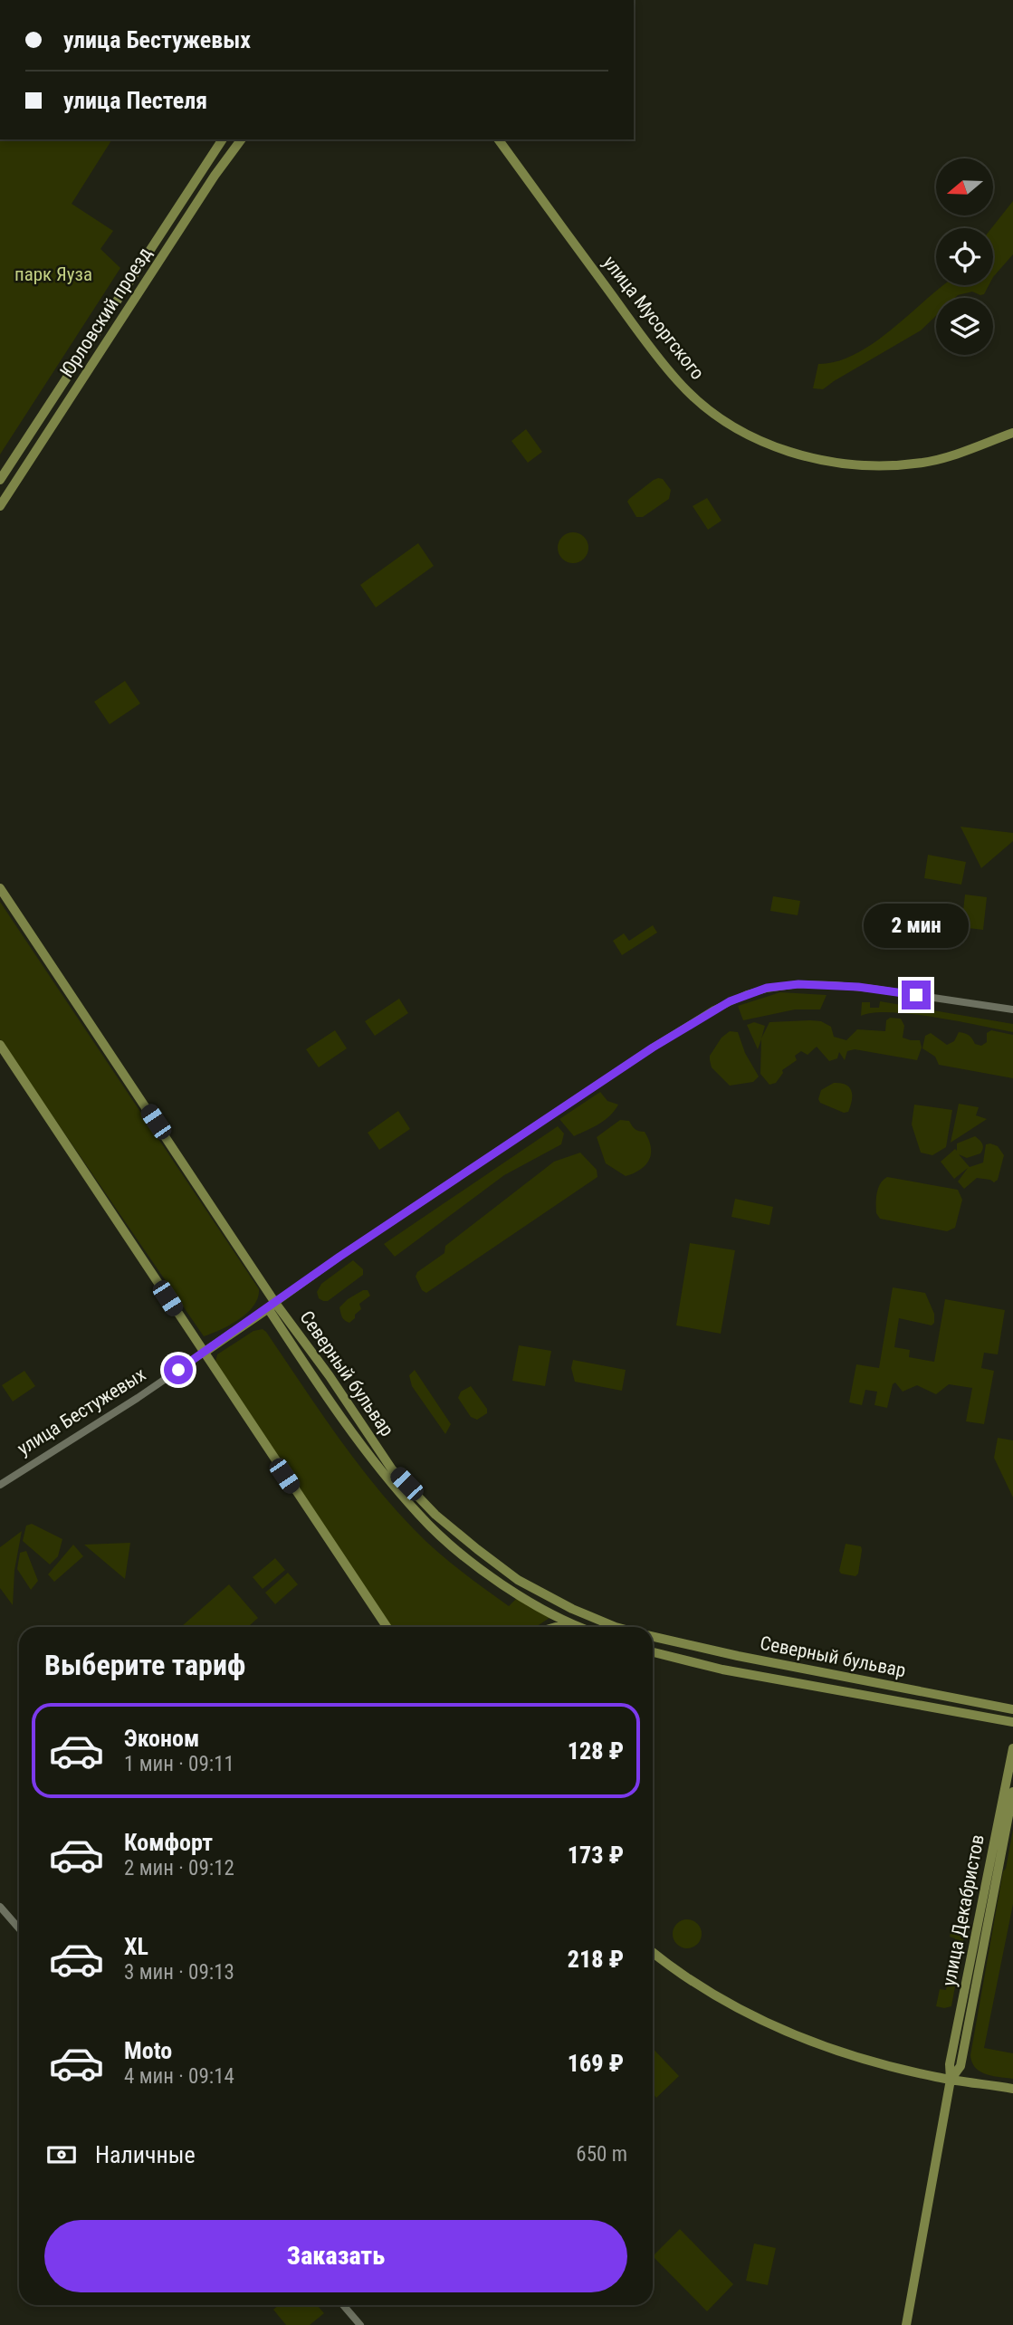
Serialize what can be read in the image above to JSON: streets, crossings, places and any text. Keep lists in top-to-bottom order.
{
  "streets": {
    "main road": [
      "Юрловский проезд",
      "улица Мусоргского",
      "Северный бульвар",
      "улица Бестужевых",
      "улица Декабристов"
    ]
  },
  "crossings": [
    ["Северный бульвар", "улица Бестужевых"]
  ],
  "parks": ["парк Яуза"],
  "north": "left",
  "page": {
    "banner": ["улица Бестужевых", "улица Пестеля"],
    "bubble": "2 мин",
    "heading": "Выберите тариф",
    "list": [
      {
        "name": "Эконом",
        "note": "1 мин · 09:11",
        "value": "128 ₽"
      },
      {
        "name": "Комфорт",
        "note": "2 мин · 09:12",
        "value": "173 ₽"
      },
      {
        "name": "XL",
        "note": "3 мин · 09:13",
        "value": "218 ₽"
      },
      {
        "name": "Moto",
        "note": "4 мин · 09:14",
        "value": "169 ₽"
      }
    ],
    "pay": ["Наличные", "650 m"],
    "buttons": "Заказать"
  }
}
